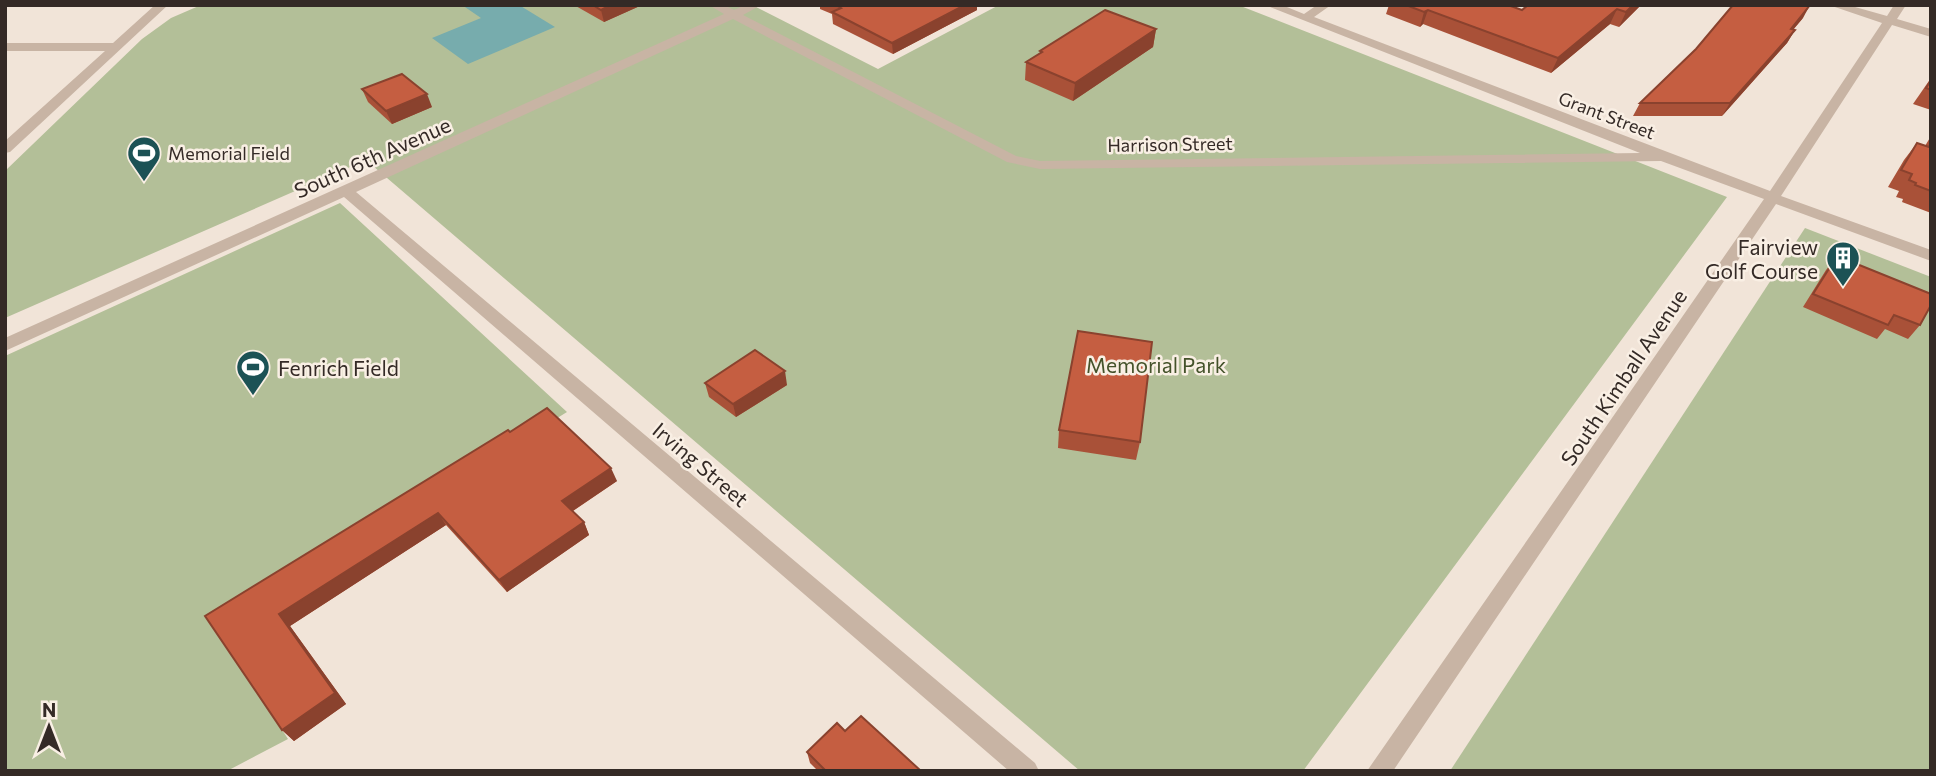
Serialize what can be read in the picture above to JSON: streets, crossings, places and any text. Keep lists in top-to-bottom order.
{
  "streets": {
    "street": [
      "Grant Street",
      "Harrison Street",
      "South 6th Avenue",
      "South Kimball Avenue",
      "Irving Street"
    ]
  },
  "crossings": [
    ["Grant Street", "Harrison Street"],
    ["Grant Street", "South Kimball Avenue"],
    ["Harrison Street", "South 6th Avenue"],
    ["South 6th Avenue", "Irving Street"]
  ],
  "parks": ["Memorial Park"],
  "places": {
    "sports": ["Memorial Field", "Fenrich Field"],
    "building": ["Fairview Golf Course"]
  },
  "north": "top"
}
